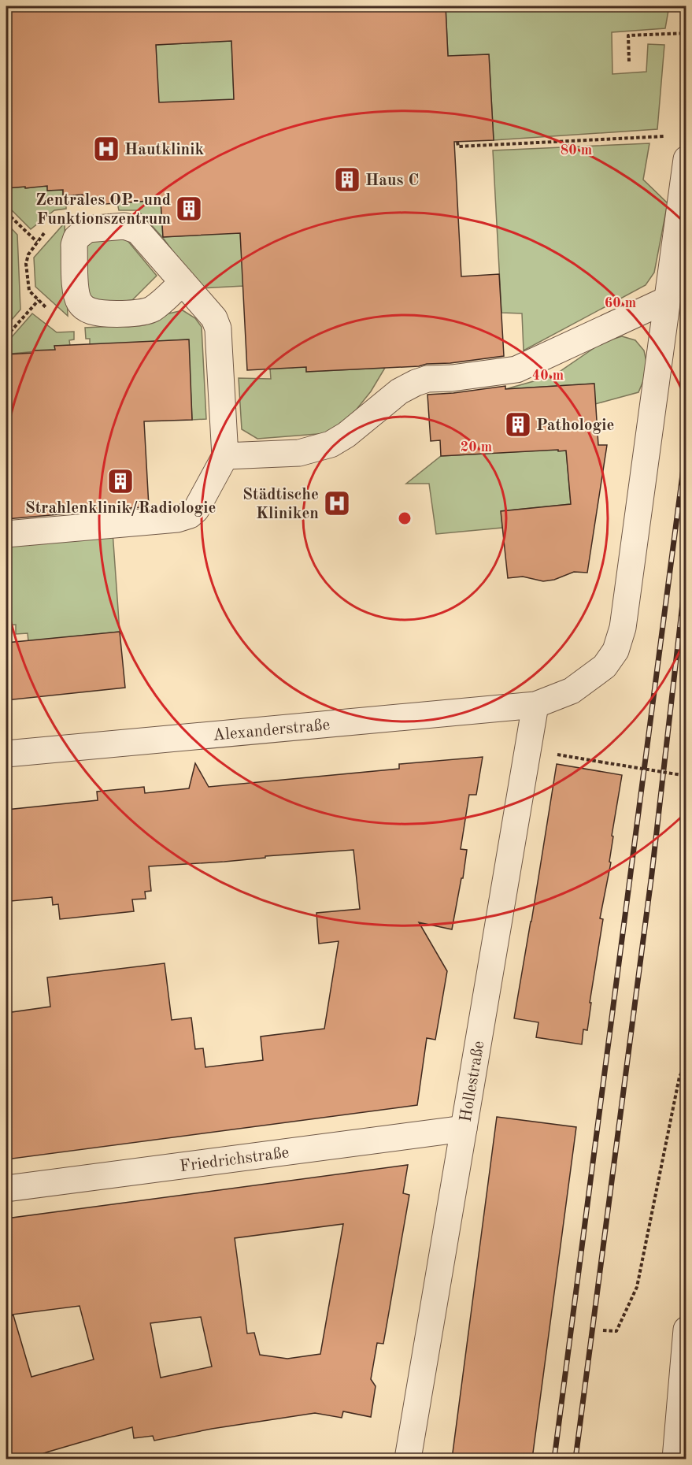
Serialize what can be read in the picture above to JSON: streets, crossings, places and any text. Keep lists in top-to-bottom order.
{
  "streets": {
    "street": ["Alexanderstraße", "Hollestraße", "Friedrichstraße"]
  },
  "crossings": [
    ["Alexanderstraße", "Hollestraße"],
    ["Hollestraße", "Friedrichstraße"]
  ],
  "places": {
    "hospital": ["Hautklinik", "Städtische Kliniken"],
    "building": [
      "Haus C",
      "Zentrales OP- und Funktionszentrum",
      "Pathologie",
      "Strahlenklinik/Radiologie"
    ]
  },
  "rings": [
    "80 m",
    "60 m",
    "40 m",
    "20 m"
  ]
}
